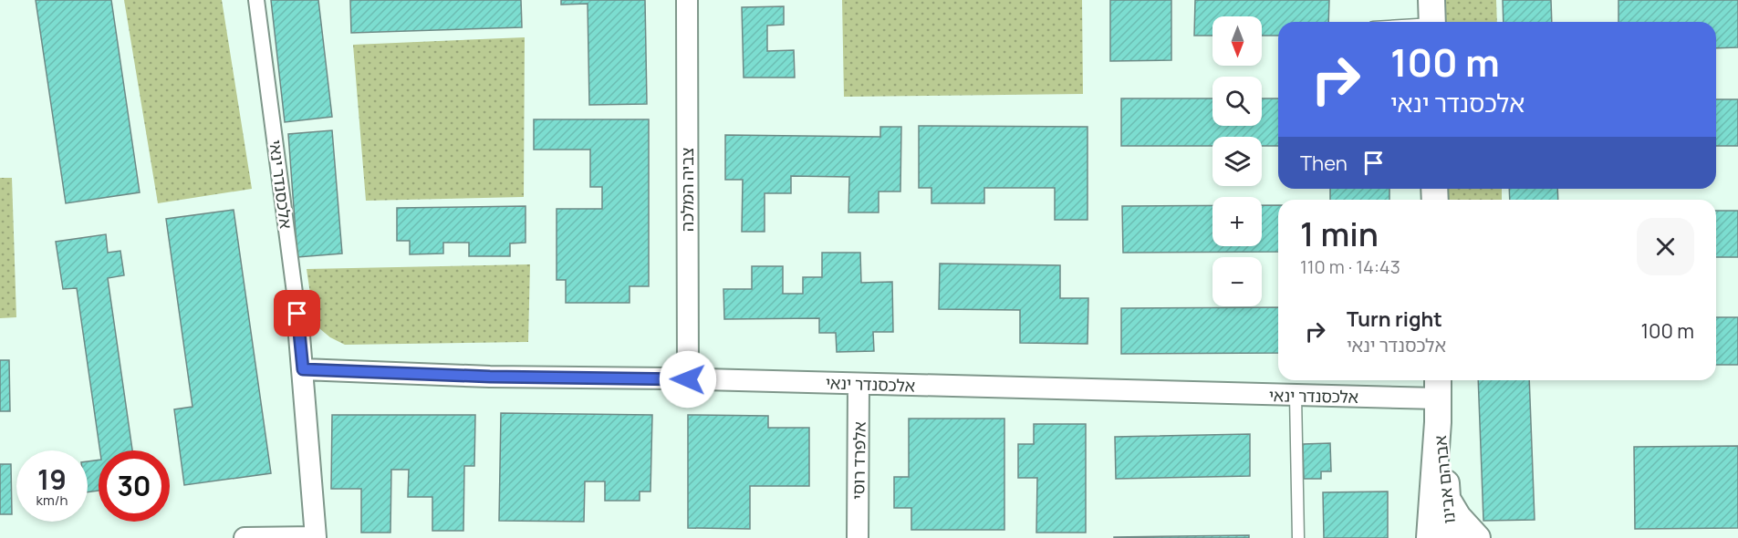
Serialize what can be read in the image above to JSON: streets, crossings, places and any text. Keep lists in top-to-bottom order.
{
  "streets": {
    "street": [
      "אלכסנדר ינאי",
      "צביה המלכה",
      "אלפרד רוסי",
      "אברהם אבינו"
    ]
  },
  "crossings": [
    ["אלכסנדר ינאי", "צביה המלכה"],
    ["אלכסנדר ינאי", "אלפרד רוסי"],
    ["אלכסנדר ינאי", "אברהם אבינו"]
  ],
  "north": "bottom",
  "page": {
    "map_buttons": ["+", "−"],
    "turn": ["100 m", "אלכסנדר ינאי"],
    "then": "Then",
    "heading": ["1 min", "110 m · 14:43"],
    "list": [
      {
        "name": "Turn right",
        "note": "אלכסנדר ינאי",
        "value": "100 m"
      }
    ],
    "speed": "19 km/h",
    "limit": "30"
  }
}
